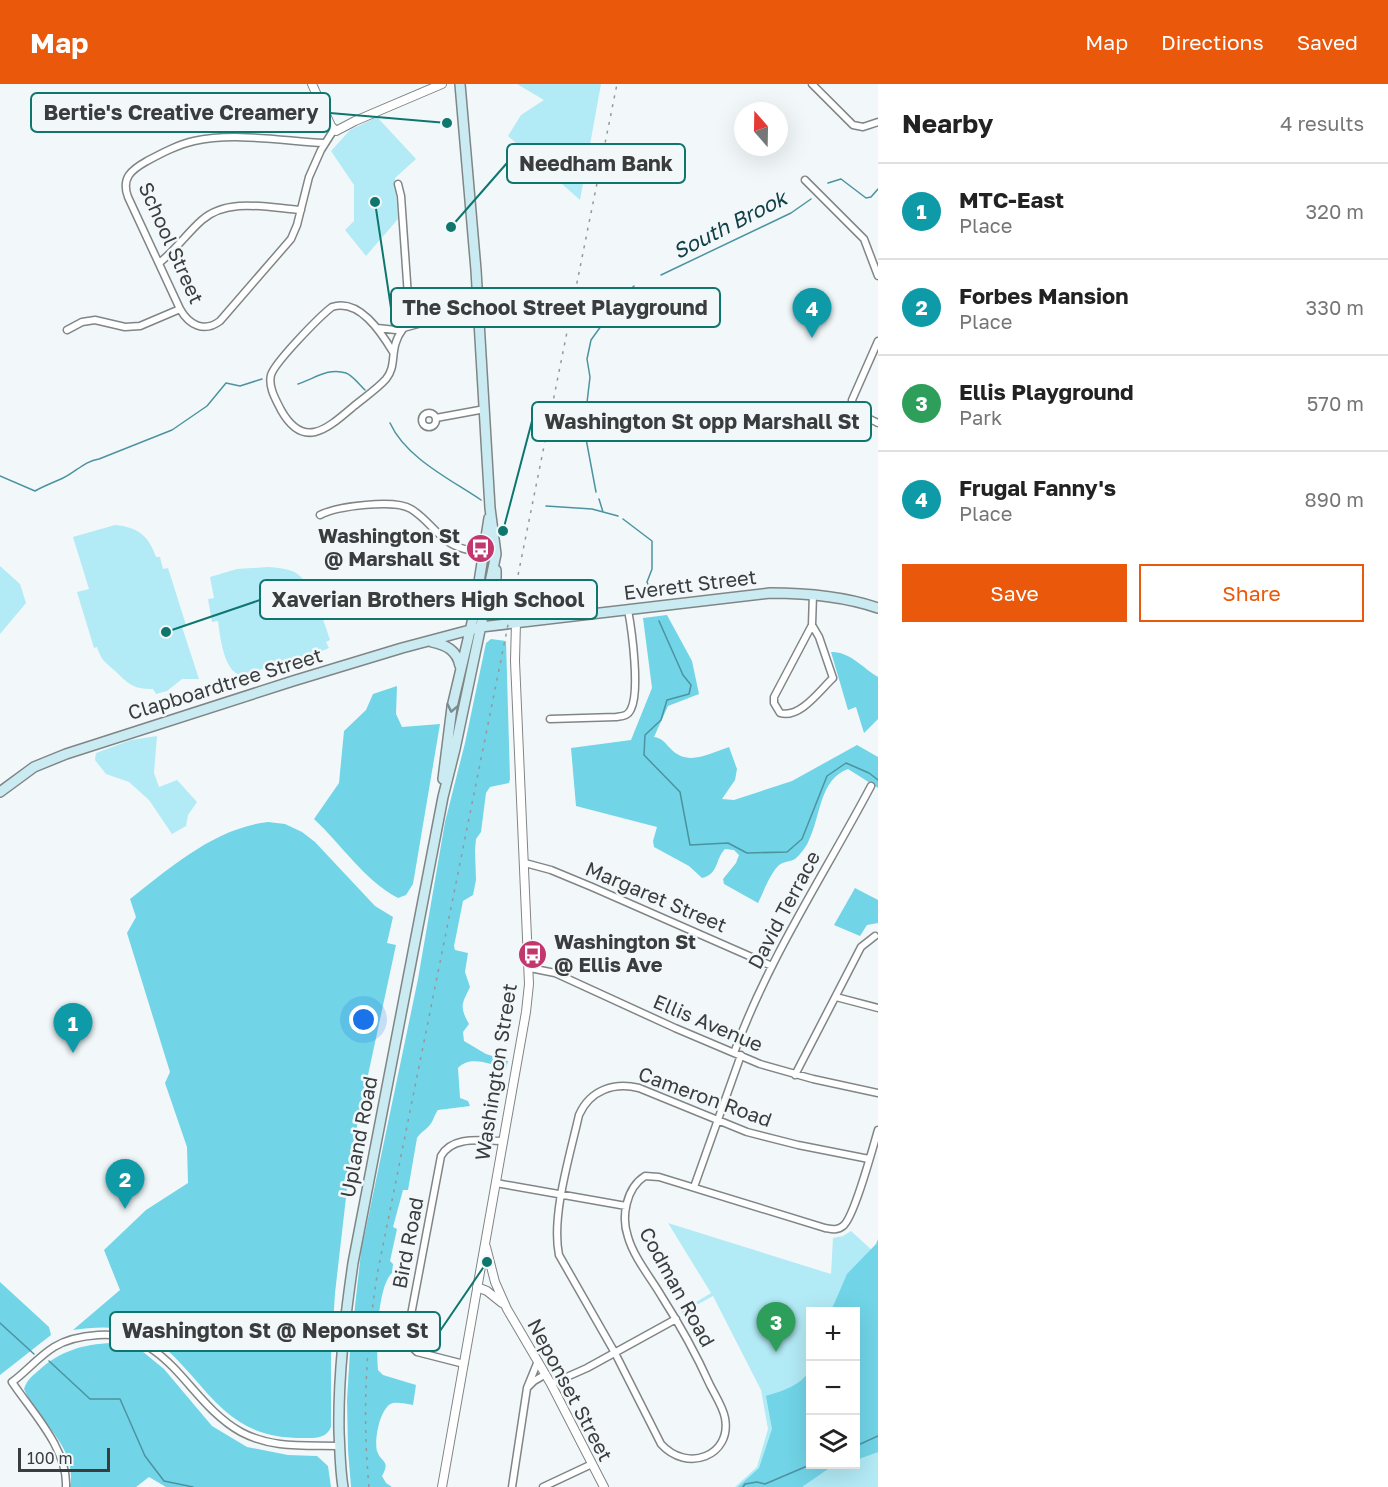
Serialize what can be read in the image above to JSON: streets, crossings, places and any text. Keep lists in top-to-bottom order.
{
  "streets": {
    "main road": ["Everett Street", "Clapboardtree Street", "Upland Road"],
    "street": [
      "School Street",
      "Margaret Street",
      "David Terrace",
      "Ellis Avenue",
      "Washington Street",
      "Cameron Road",
      "Bird Road",
      "Codman Road",
      "Neponset Street"
    ]
  },
  "crossings": [
    ["Everett Street", "Clapboardtree Street"],
    ["Everett Street", "Washington Street"],
    ["Everett Street", "Upland Road"],
    ["Clapboardtree Street", "Upland Road"],
    ["Margaret Street", "David Terrace"],
    ["Margaret Street", "Washington Street"],
    ["David Terrace", "Ellis Avenue"],
    ["David Terrace", "Cameron Road"],
    ["David Terrace", "Codman Road"],
    ["Ellis Avenue", "Washington Street"],
    ["Washington Street", "Bird Road"],
    ["Washington Street", "Neponset Street"],
    ["Cameron Road", "Codman Road"]
  ],
  "water": ["South Brook"],
  "places": {
    "other": [
      "Bertie's Creative Creamery",
      "The School Street Playground",
      "Needham Bank",
      "Washington St opp Marshall St",
      "Xaverian Brothers High School",
      "Washington St @ Neponset St"
    ],
    "bus stop": ["Washington St @ Marshall St", "Washington St @ Ellis Ave"]
  },
  "scale_bar": "100 m",
  "north": "top",
  "page": {
    "header": "Map",
    "nav": ["Map", "Directions", "Saved"],
    "heading": ["Nearby", "4 results"],
    "list": [
      {
        "mark": "1",
        "name": "MTC-East",
        "note": "Place",
        "value": "320 m"
      },
      {
        "mark": "2",
        "name": "Forbes Mansion",
        "note": "Place",
        "value": "330 m"
      },
      {
        "mark": "3",
        "name": "Ellis Playground",
        "note": "Park",
        "value": "570 m"
      },
      {
        "mark": "4",
        "name": "Frugal Fanny's",
        "note": "Place",
        "value": "890 m"
      }
    ],
    "pins": [
      "4",
      "1",
      "2",
      "3"
    ],
    "buttons": ["Save", "Share"],
    "map_buttons": ["+", "−"],
    "scale": "100 m"
  }
}
